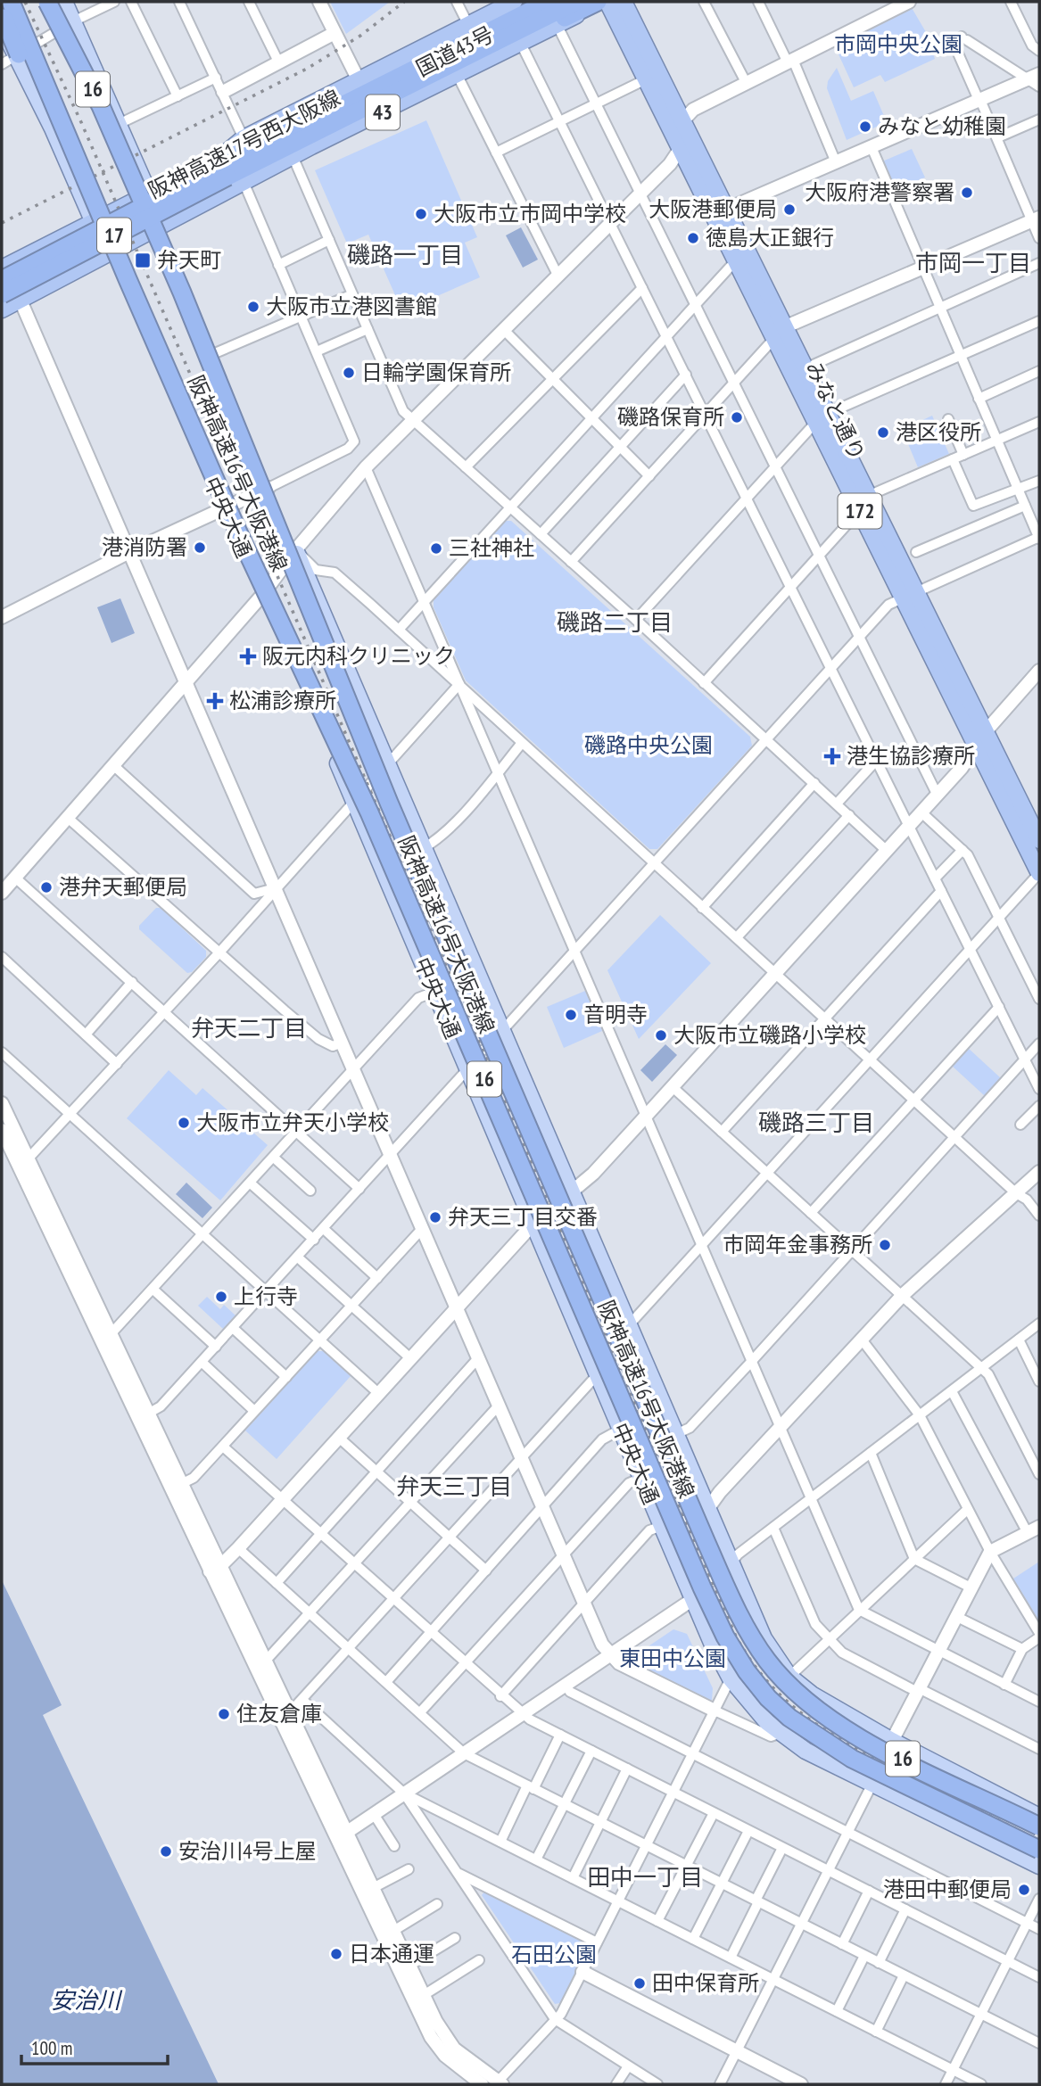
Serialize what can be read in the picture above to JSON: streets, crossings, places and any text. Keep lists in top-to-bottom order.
{
  "streets": {
    "highway": [
      "国道43号",
      "16",
      "43",
      "阪神高速17号西大阪線",
      "17",
      "みなと通り",
      "阪神高速16号大阪港線",
      "172"
    ],
    "main road": ["中央大通"]
  },
  "crossings": [
    ["国道43号", "みなと通り"],
    ["国道43号", "中央大通"]
  ],
  "districts": [
    "磯路一丁目",
    "市岡一丁目",
    "磯路二丁目",
    "弁天二丁目",
    "磯路三丁目",
    "弁天三丁目",
    "田中一丁目"
  ],
  "water": ["安治川"],
  "parks": [
    "市岡中央公園",
    "磯路中央公園",
    "東田中公園",
    "石田公園"
  ],
  "places": {
    "other": [
      "みなと幼稚園",
      "大阪府港警察署",
      "大阪港郵便局",
      "大阪市立市岡中学校",
      "徳島大正銀行",
      "大阪市立港図書館",
      "日輪学園保育所",
      "磯路保育所",
      "港区役所",
      "港消防署",
      "三社神社",
      "港弁天郵便局",
      "音明寺",
      "大阪市立磯路小学校",
      "大阪市立弁天小学校",
      "弁天三丁目交番",
      "市岡年金事務所",
      "上行寺",
      "住友倉庫",
      "安治川4号上屋",
      "港田中郵便局",
      "日本通運",
      "田中保育所"
    ],
    "transit": ["弁天町"],
    "health": ["阪元内科クリニック", "松浦診療所", "港生協診療所"]
  },
  "scale_bar": "100 m"
}
